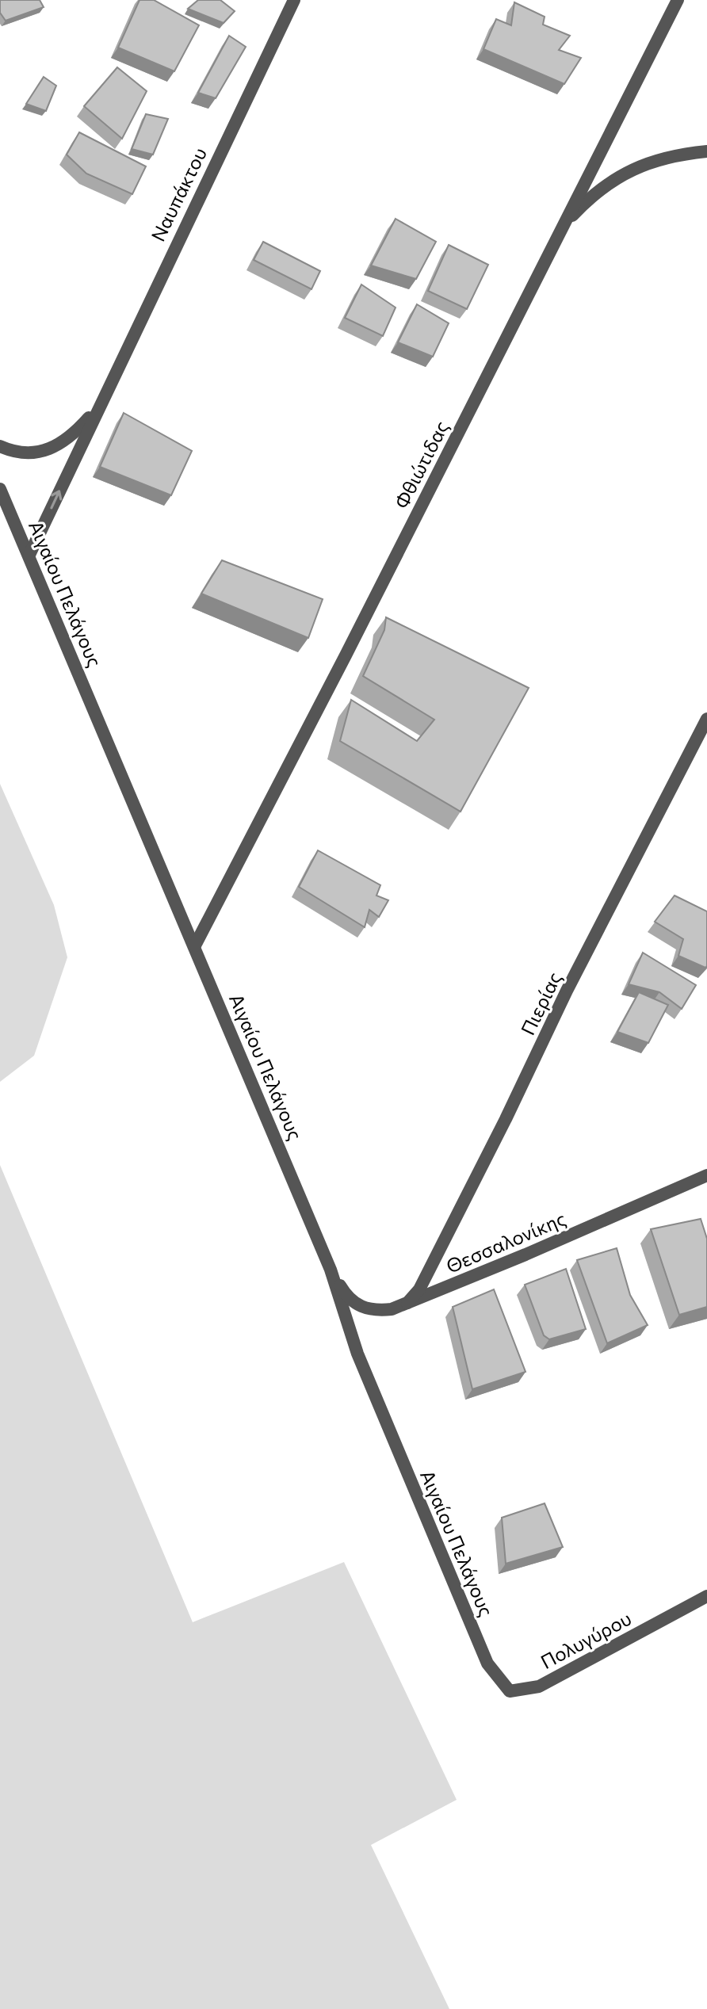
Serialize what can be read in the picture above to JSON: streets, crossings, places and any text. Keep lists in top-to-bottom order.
{
  "streets": {
    "street": [
      "Ναυπάκτου",
      "Φθιώτιδας",
      "Αιγαίου Πελάγους",
      "Πιερίας",
      "Θεσσαλονίκης",
      "Πολυγύρου"
    ]
  },
  "crossings": [
    ["Ναυπάκτου", "Αιγαίου Πελάγους"],
    ["Φθιώτιδας", "Αιγαίου Πελάγους"],
    ["Αιγαίου Πελάγους", "Θεσσαλονίκης"],
    ["Αιγαίου Πελάγους", "Πολυγύρου"],
    ["Πιερίας", "Θεσσαλονίκης"]
  ]
}
